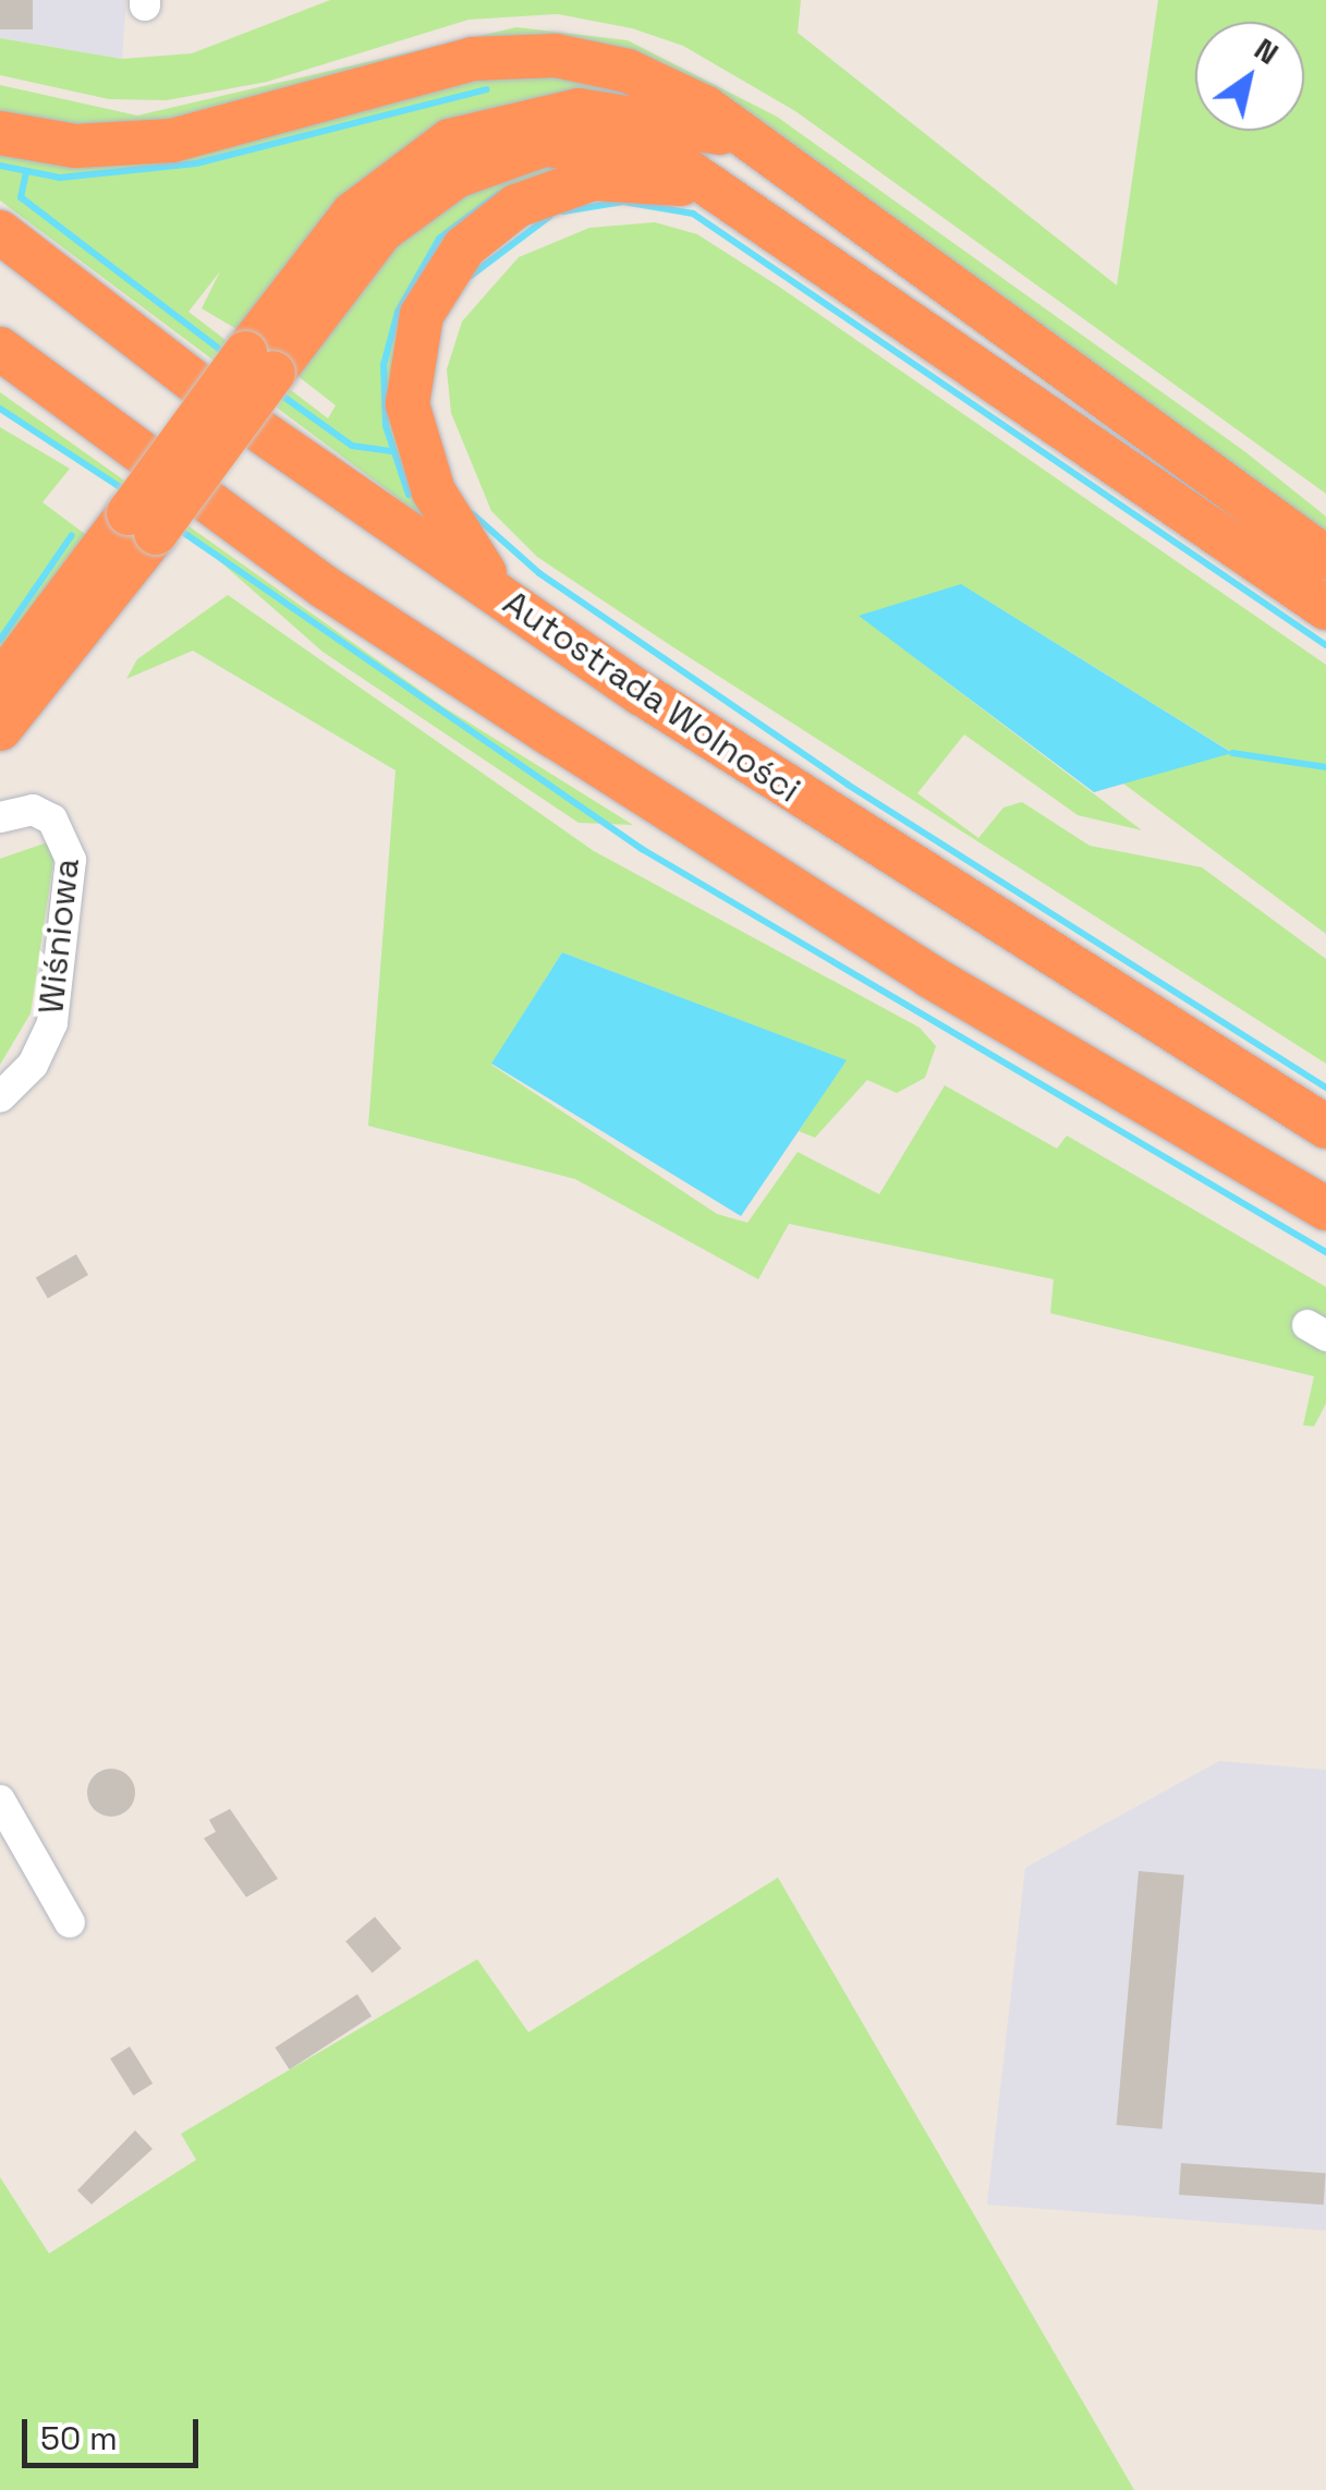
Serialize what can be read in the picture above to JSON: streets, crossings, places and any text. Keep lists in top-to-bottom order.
{
  "streets": {
    "highway": ["Autostrada Wolności"],
    "street": ["Wiśniowa"]
  },
  "scale_bar": "50 m",
  "north": "top right"
}
